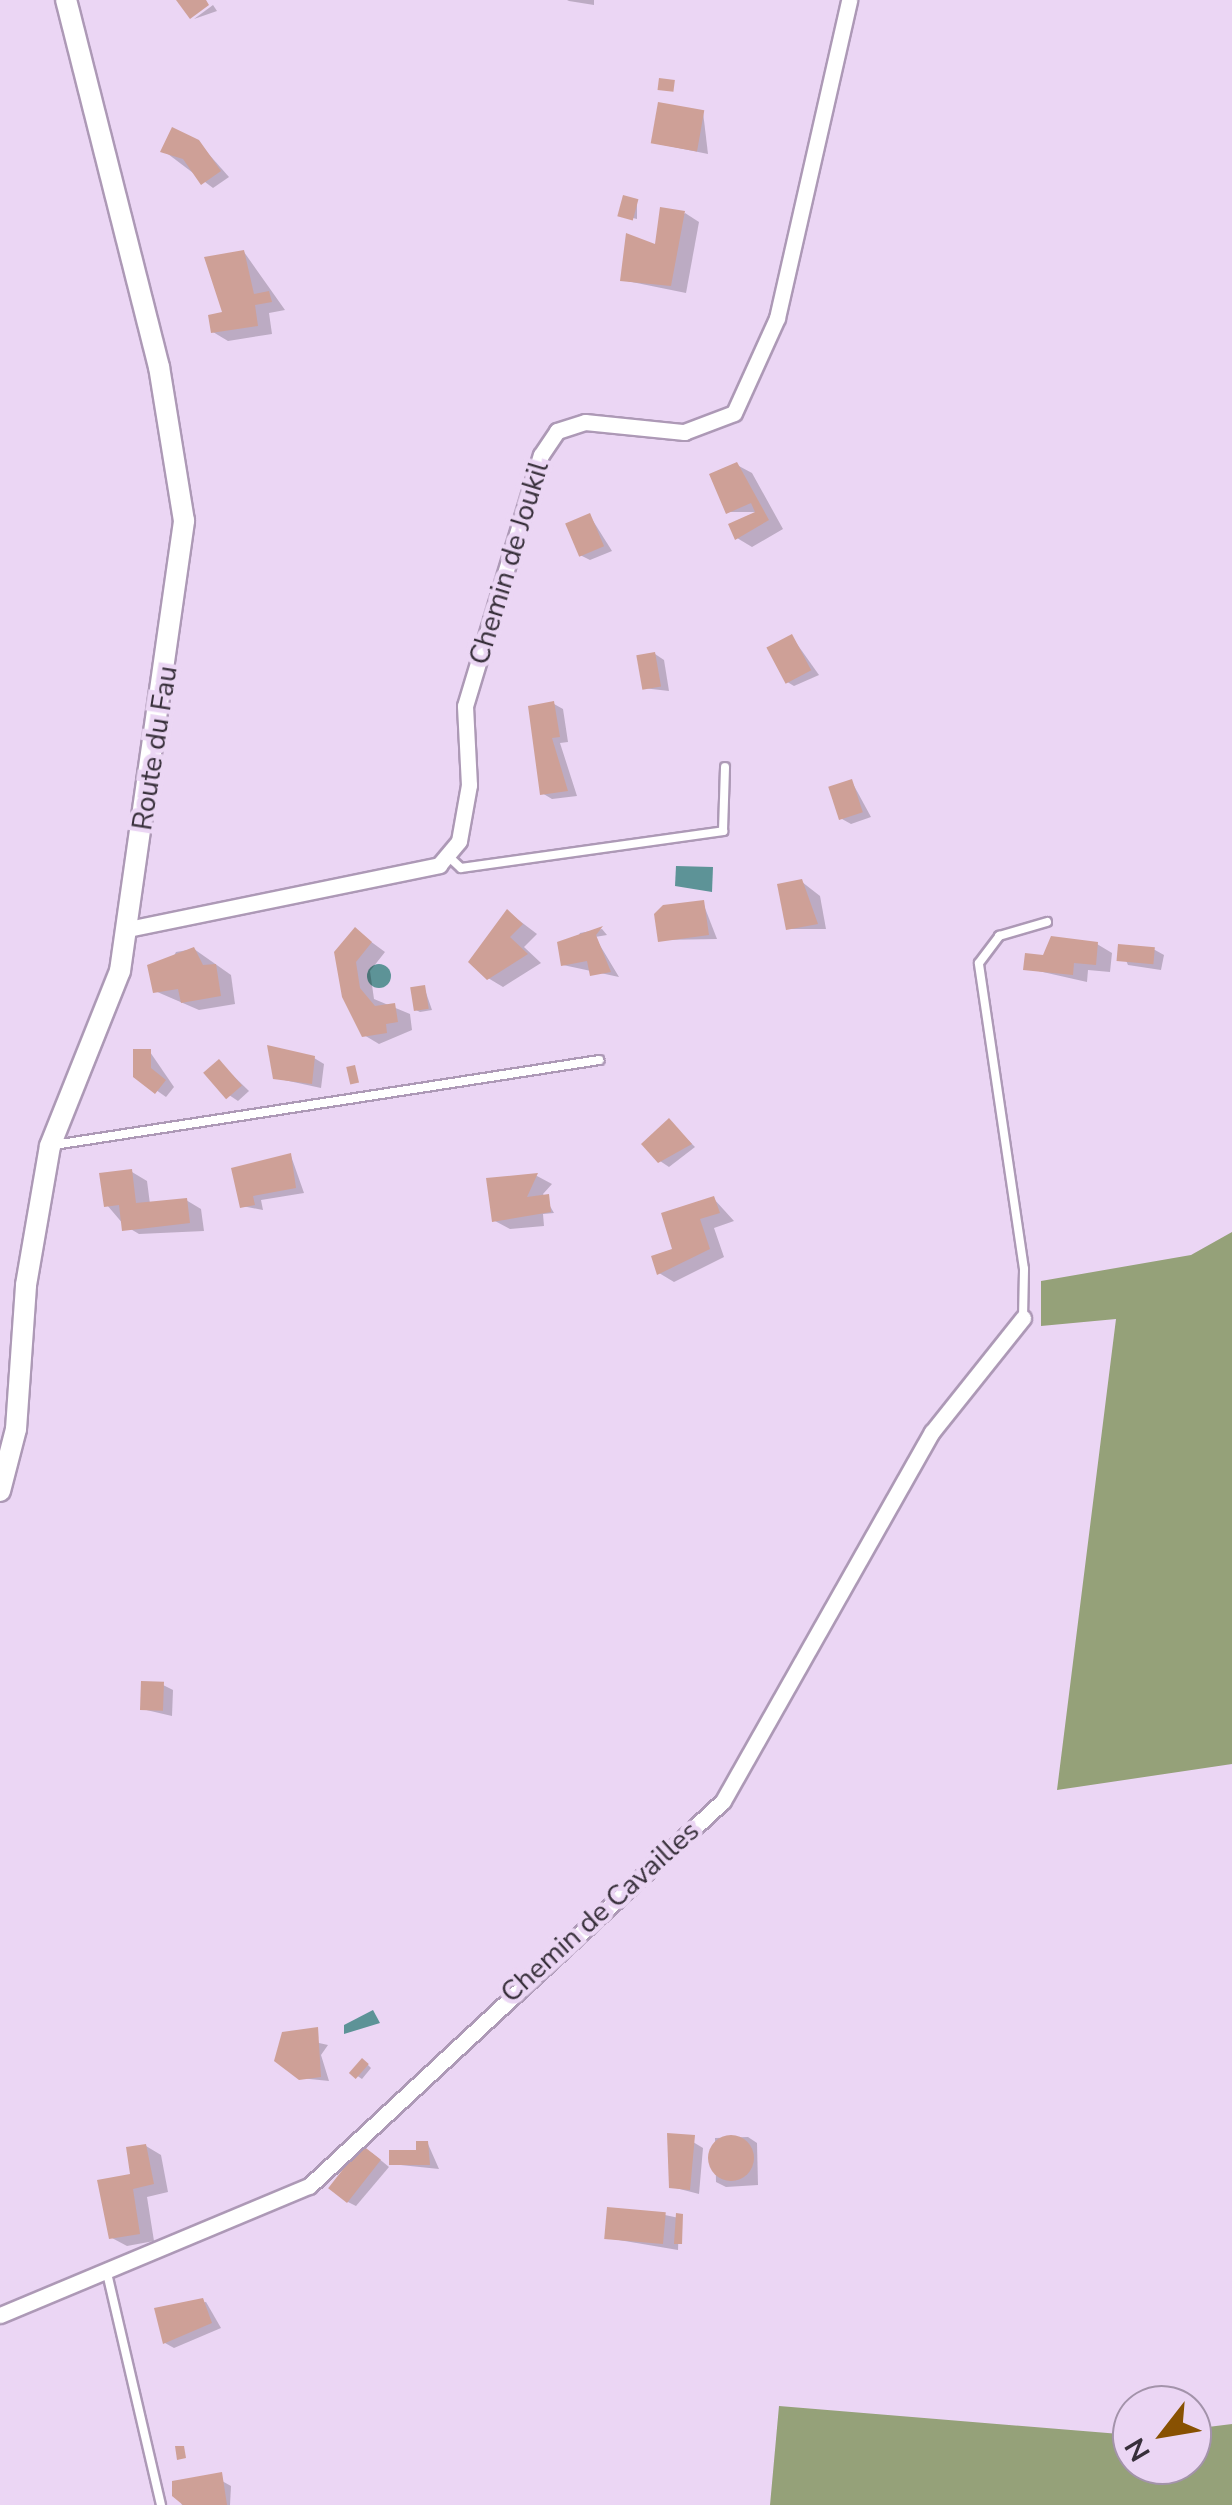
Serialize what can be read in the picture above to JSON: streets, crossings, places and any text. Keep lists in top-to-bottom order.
{
  "streets": {
    "street": ["Chemin de Joukil", "Route du Fau", "Chemin de Cavailles"]
  },
  "north": "bottom left"
}
